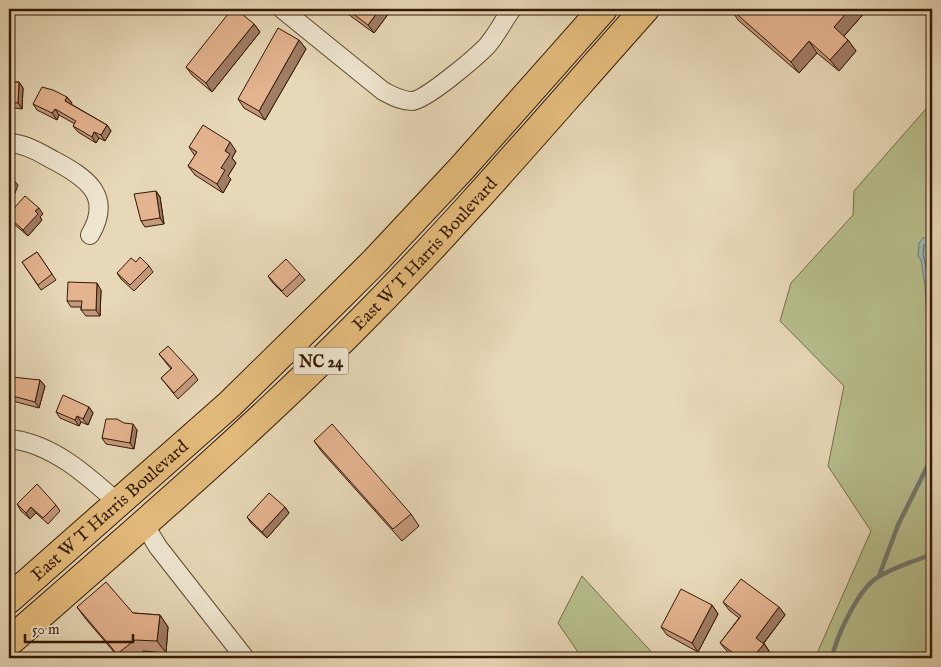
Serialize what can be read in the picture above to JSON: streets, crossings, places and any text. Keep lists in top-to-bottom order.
{
  "streets": {
    "main road": ["East W T Harris Boulevard", "NC 24"]
  },
  "scale_bar": "50 m"
}
